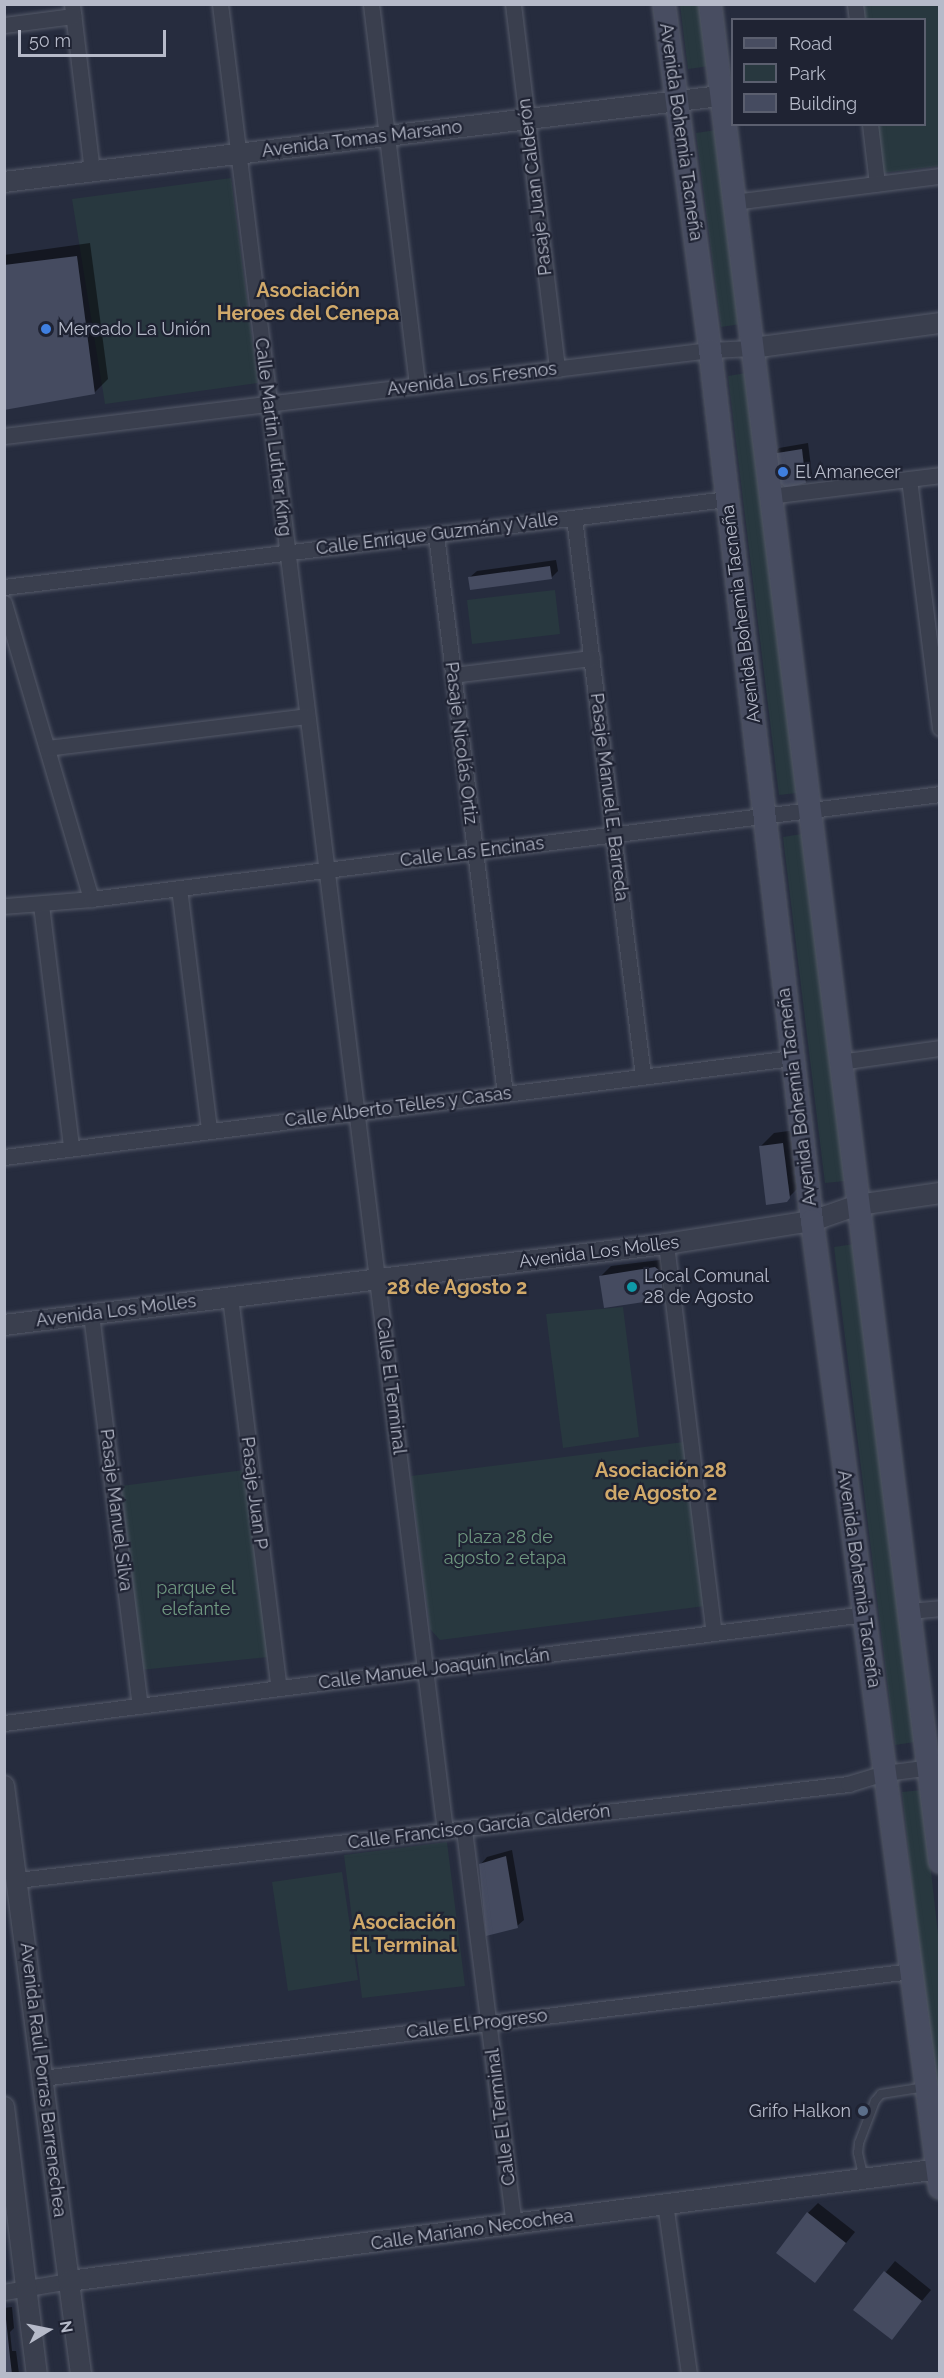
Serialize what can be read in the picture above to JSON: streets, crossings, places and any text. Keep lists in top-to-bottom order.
{
  "streets": {
    "main road": ["Avenida Bohemia Tacneña"],
    "street": [
      "Avenida Tomas Marsano",
      "Pasaje Juan Calderón",
      "Avenida Los Fresnos",
      "Calle Martin Luther King",
      "Calle Enrique Guzmán y Valle",
      "Pasaje Nicolás Ortiz",
      "Pasaje Manuel E. Barreda",
      "Calle Las Encinas",
      "Calle Alberto Telles y Casas",
      "Avenida Los Molles",
      "Calle El Terminal",
      "Pasaje Juan P",
      "Pasaje Manuel Silva",
      "Calle Manuel Joaquín Inclán",
      "Calle Francisco García Calderón",
      "Calle El Progreso",
      "Avenida Raúl Porras Barrenechea",
      "Calle Mariano Necochea"
    ]
  },
  "crossings": [
    ["Avenida Bohemia Tacneña", "Avenida Tomas Marsano"],
    ["Avenida Bohemia Tacneña", "Avenida Los Fresnos"],
    ["Avenida Bohemia Tacneña", "Calle Enrique Guzmán y Valle"],
    ["Avenida Bohemia Tacneña", "Calle Las Encinas"],
    ["Avenida Bohemia Tacneña", "Calle Alberto Telles y Casas"],
    ["Avenida Bohemia Tacneña", "Avenida Los Molles"],
    ["Avenida Bohemia Tacneña", "Calle Manuel Joaquín Inclán"],
    ["Avenida Bohemia Tacneña", "Calle Francisco García Calderón"],
    ["Avenida Bohemia Tacneña", "Calle El Progreso"],
    ["Avenida Bohemia Tacneña", "Calle Mariano Necochea"],
    ["Avenida Tomas Marsano", "Pasaje Juan Calderón"],
    ["Avenida Tomas Marsano", "Calle Martin Luther King"],
    ["Pasaje Juan Calderón", "Avenida Los Fresnos"],
    ["Avenida Los Fresnos", "Calle Martin Luther King"],
    ["Calle Martin Luther King", "Calle Enrique Guzmán y Valle"],
    ["Calle Martin Luther King", "Calle Las Encinas"],
    ["Calle Martin Luther King", "Calle El Terminal"],
    ["Calle Enrique Guzmán y Valle", "Pasaje Nicolás Ortiz"],
    ["Calle Enrique Guzmán y Valle", "Pasaje Manuel E. Barreda"],
    ["Pasaje Nicolás Ortiz", "Calle Las Encinas"],
    ["Pasaje Nicolás Ortiz", "Calle Alberto Telles y Casas"],
    ["Pasaje Manuel E. Barreda", "Calle Las Encinas"],
    ["Pasaje Manuel E. Barreda", "Calle Alberto Telles y Casas"],
    ["Calle Las Encinas", "Calle El Terminal"],
    ["Calle Alberto Telles y Casas", "Calle El Terminal"],
    ["Avenida Los Molles", "Calle El Terminal"],
    ["Avenida Los Molles", "Pasaje Juan P"],
    ["Avenida Los Molles", "Pasaje Manuel Silva"],
    ["Calle El Terminal", "Calle Manuel Joaquín Inclán"],
    ["Calle El Terminal", "Calle Francisco García Calderón"],
    ["Calle El Terminal", "Calle El Progreso"],
    ["Calle El Terminal", "Calle Mariano Necochea"],
    ["Pasaje Juan P", "Calle Manuel Joaquín Inclán"],
    ["Pasaje Manuel Silva", "Calle Manuel Joaquín Inclán"],
    ["Calle Francisco García Calderón", "Avenida Raúl Porras Barrenechea"],
    ["Calle El Progreso", "Avenida Raúl Porras Barrenechea"],
    ["Avenida Raúl Porras Barrenechea", "Calle Mariano Necochea"]
  ],
  "districts": [
    "Asociación Heroes del Cenepa",
    "28 de Agosto 2",
    "Asociación 28 de Agosto 2",
    "Asociación El Terminal"
  ],
  "parks": ["plaza 28 de agosto 2 etapa", "parque el elefante"],
  "places": [
    "Mercado La Unión",
    "El Amanecer",
    "Local Comunal 28 de Agosto",
    "Grifo Halkon"
  ],
  "legend": ["Road", "Park", "Building"],
  "scale_bar": "50 m",
  "north": "right"
}
